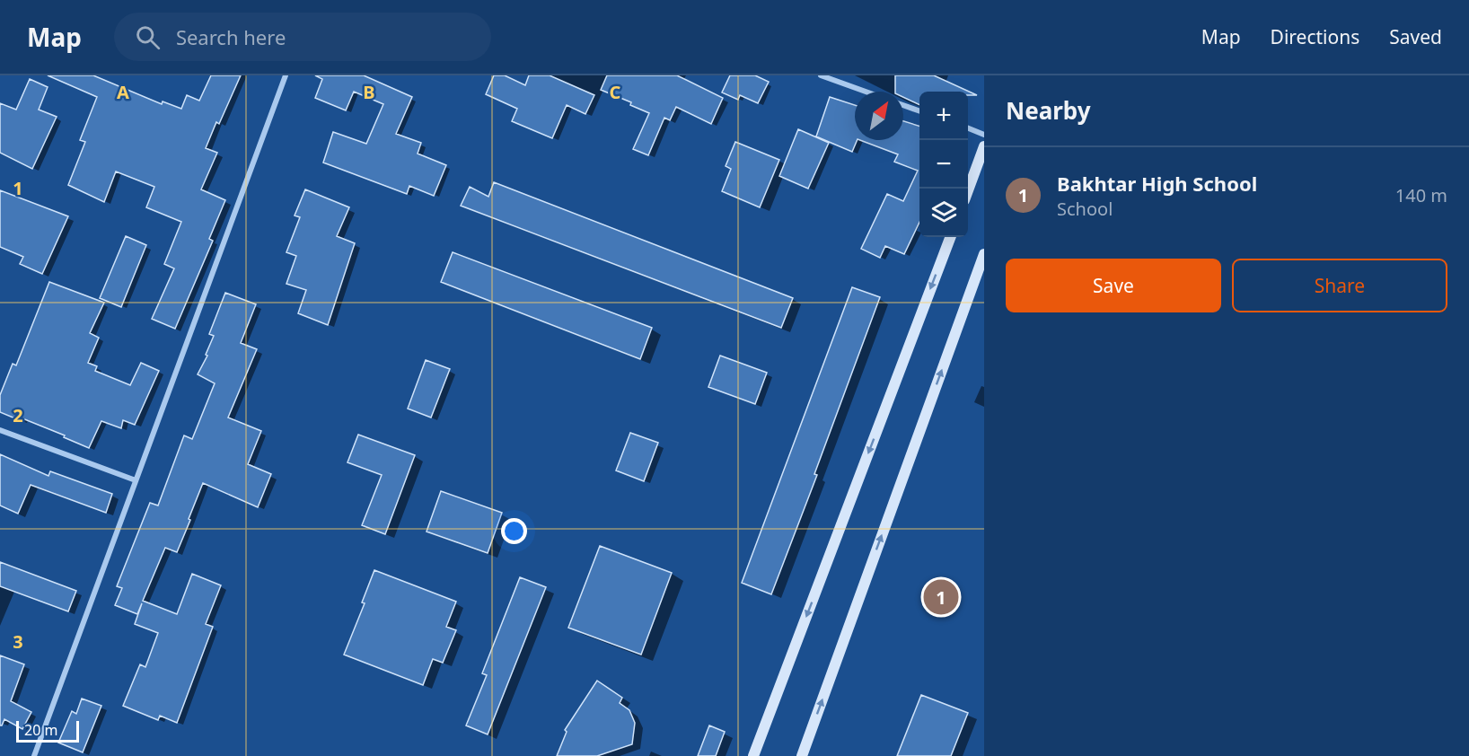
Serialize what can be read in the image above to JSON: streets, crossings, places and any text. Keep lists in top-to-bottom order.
{
  "scale_bar": "20 m",
  "north": "top right",
  "page": {
    "header": "Map",
    "search": "Search here",
    "nav": ["Map", "Directions", "Saved"],
    "heading": "Nearby",
    "map_buttons": ["+", "−"],
    "list": [
      {
        "mark": "1",
        "name": "Bakhtar High School",
        "note": "School",
        "value": "140 m"
      }
    ],
    "buttons": ["Save", "Share"],
    "pins": "1",
    "scale": "20 m"
  },
  "grid": {
    "columns": ["A", "B", "C"],
    "rows": ["1", "2", "3"]
  }
}
